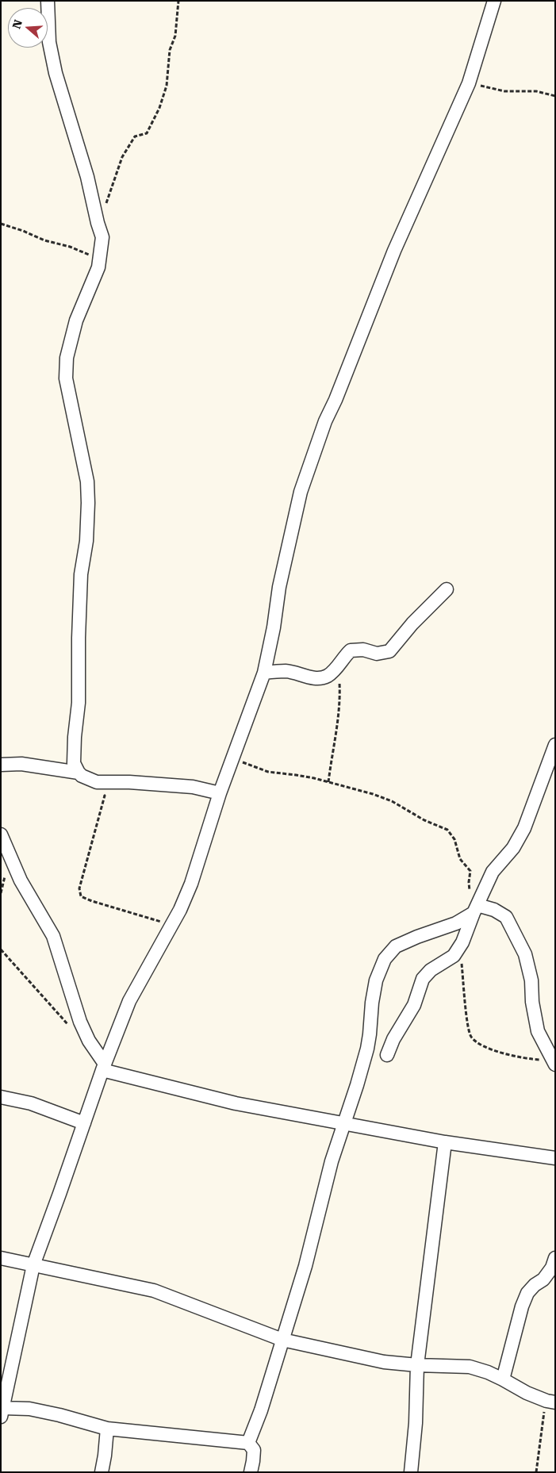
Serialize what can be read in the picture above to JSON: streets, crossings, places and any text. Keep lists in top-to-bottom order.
{
  "north": "left"
}
